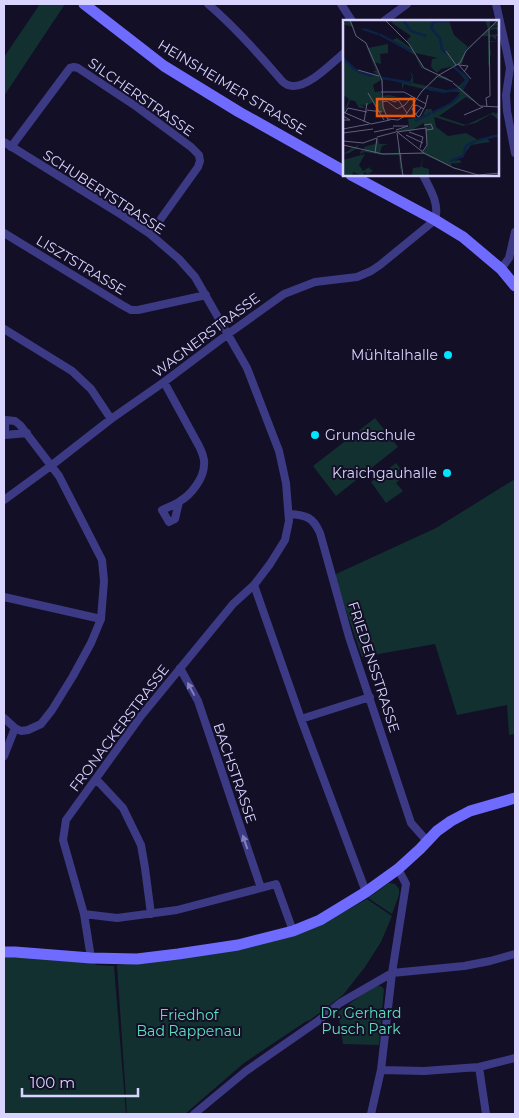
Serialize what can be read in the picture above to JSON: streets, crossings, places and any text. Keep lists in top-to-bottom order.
{
  "streets": {
    "street": [
      "HEINSHEIMER STRASSE",
      "SILCHERSTRASSE",
      "SCHUBERTSTRASSE",
      "LISZTSTRASSE",
      "WAGNERSTRASSE",
      "FRIEDENSSTRASSE",
      "FRONACKERSTRASSE",
      "BACHSTRASSE"
    ]
  },
  "crossings": [
    ["SILCHERSTRASSE", "SCHUBERTSTRASSE"],
    ["SCHUBERTSTRASSE", "LISZTSTRASSE"],
    ["SCHUBERTSTRASSE", "WAGNERSTRASSE"],
    ["SCHUBERTSTRASSE", "FRIEDENSSTRASSE"],
    ["SCHUBERTSTRASSE", "FRONACKERSTRASSE"],
    ["FRIEDENSSTRASSE", "FRONACKERSTRASSE"],
    ["FRONACKERSTRASSE", "BACHSTRASSE"]
  ],
  "one_way": ["BACHSTRASSE"],
  "parks": ["Dr. Gerhard Pusch Park", "Friedhof Bad Rappenau"],
  "places": ["Mühltalhalle", "Grundschule", "Kraichgauhalle"],
  "scale_bar": "100 m"
}
